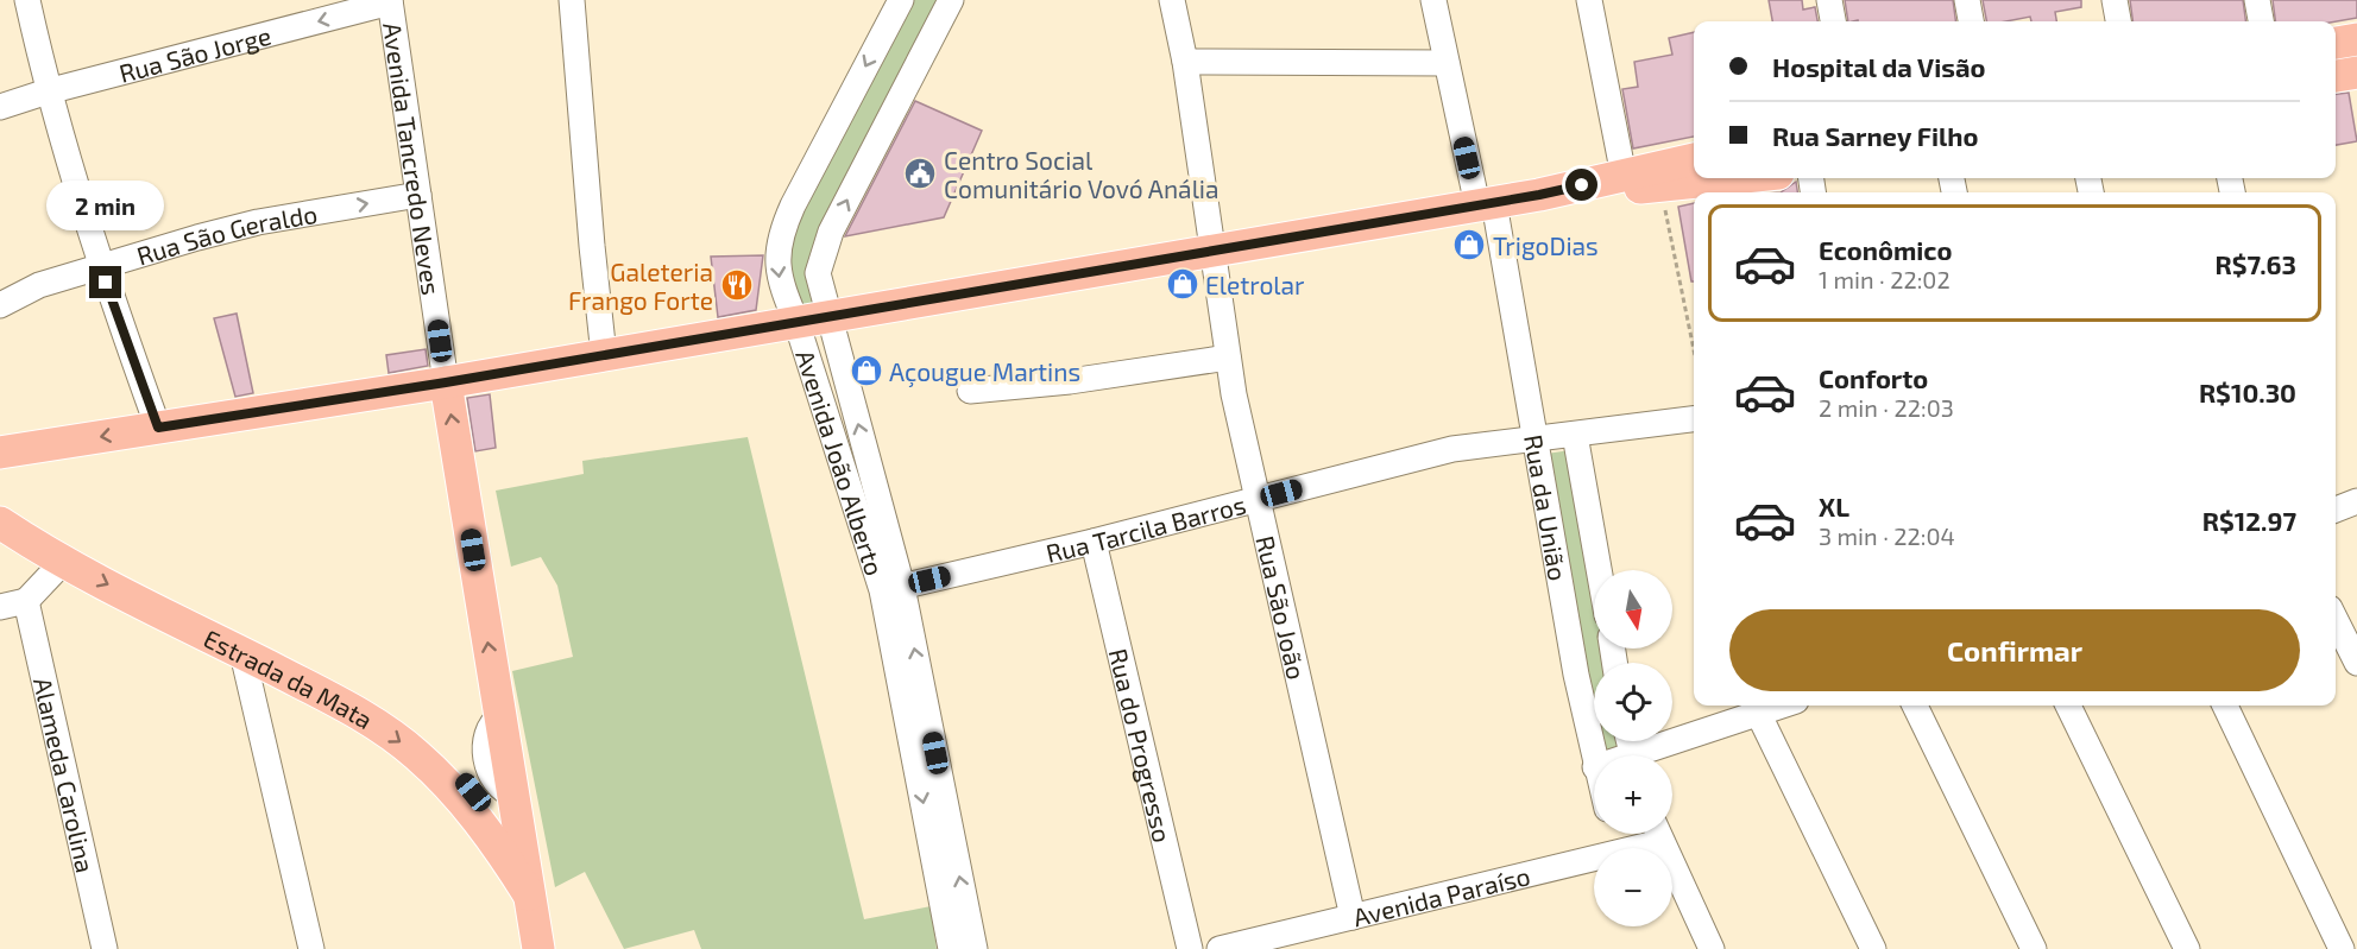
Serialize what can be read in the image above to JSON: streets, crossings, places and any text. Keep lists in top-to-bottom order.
{
  "streets": {
    "main road": ["Avenida Tancredo Neves", "Estrada da Mata"],
    "street": [
      "Rua São Jorge",
      "Rua São Geraldo",
      "Avenida João Alberto",
      "Rua da União",
      "Rua Tarcila Barros",
      "Rua São João",
      "Rua do Progresso",
      "Alameda Carolina",
      "Avenida Paraíso"
    ]
  },
  "crossings": [
    ["Rua São Jorge", "Avenida Tancredo Neves"],
    ["Avenida Tancredo Neves", "Rua São Geraldo"],
    ["Avenida Tancredo Neves", "Estrada da Mata"],
    ["Avenida João Alberto", "Rua Tarcila Barros"],
    ["Rua da União", "Rua Tarcila Barros"],
    ["Rua Tarcila Barros", "Rua São João"],
    ["Rua Tarcila Barros", "Rua do Progresso"],
    ["Rua São João", "Avenida Paraíso"]
  ],
  "one_way": ["Rua São Jorge", "Rua São Geraldo", "Estrada da Mata"],
  "places": {
    "public building": ["Centro Social Comunitário Vovó Anália"],
    "shop": ["TrigoDias", "Eletrolar", "Açougue Martins"],
    "restaurant": ["Galeteria Frango Forte"]
  },
  "north": "bottom",
  "page": {
    "banner": ["Hospital da Visão", "Rua Sarney Filho"],
    "bubble": "2 min",
    "list": [
      {
        "name": "Econômico",
        "note": "1 min · 22:02",
        "value": "R$7.63"
      },
      {
        "name": "Conforto",
        "note": "2 min · 22:03",
        "value": "R$10.30"
      },
      {
        "name": "XL",
        "note": "3 min · 22:04",
        "value": "R$12.97"
      }
    ],
    "map_buttons": ["+", "−"],
    "buttons": "Confirmar"
  }
}
